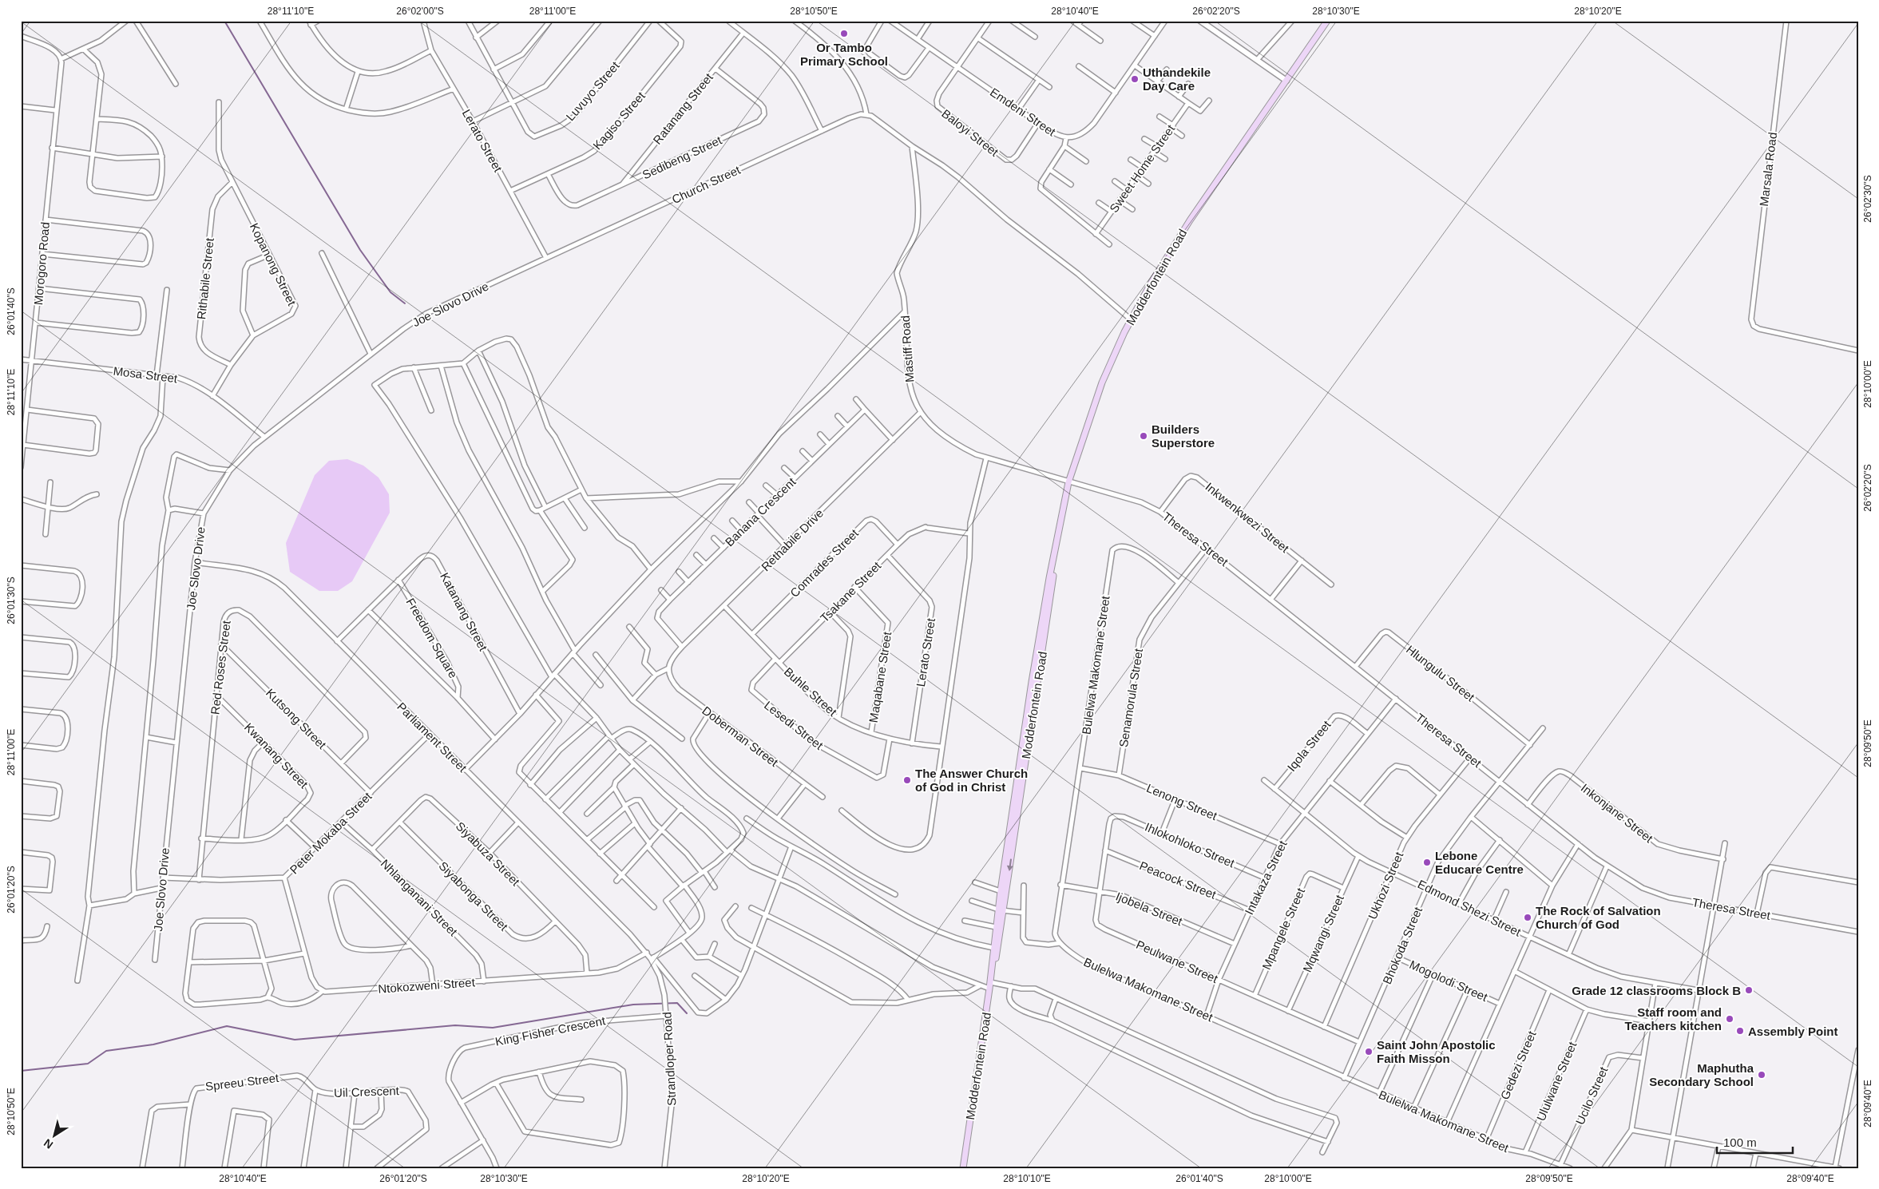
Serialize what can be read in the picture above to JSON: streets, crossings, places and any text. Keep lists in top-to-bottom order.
{
  "streets": {
    "main road": ["Modderfontein Road"],
    "street": [
      "Luvuyo Street",
      "Ratanang Street",
      "Emdeni Street",
      "Kagiso Street",
      "Baloyi Street",
      "Lerato Street",
      "Sedibeng Street",
      "Sweet Home Street",
      "Marsala Road",
      "Church Street",
      "Morogoro Road",
      "Kopanong Street",
      "Rithabile Street",
      "Joe Slovo Drive",
      "Mastiff Road",
      "Mosa Street",
      "Banana Crescent",
      "Inkwenkwezi Street",
      "Theresa Street",
      "Rethabile Drive",
      "Comrades Street",
      "Tsakane Street",
      "Katanang Street",
      "Freedom Square",
      "Bulelwa Makomane Street",
      "Red Roses Street",
      "Hlungulu Street",
      "Maqabane Street",
      "Buhle Street",
      "Senamorula Street",
      "Kutsong Street",
      "Lesedi Street",
      "Doberman Street",
      "Parliament Street",
      "Iqola Street",
      "Kwanang Street",
      "Lenong Street",
      "Inkonjane Street",
      "Peter Mokaba Street",
      "Ihlokohloko Street",
      "Siyabuza Street",
      "Intakaza Street",
      "Peacock Street",
      "Ukhozi Street",
      "Siyabonga Street",
      "Nhlanganani Street",
      "Edmond Shezi Street",
      "Ijobela Street",
      "Mpangele Street",
      "Mqwangi Street",
      "Bhokoda Street",
      "Peulwane Street",
      "Mogolodi Street",
      "Ntokozweni Street",
      "King Fisher Crescent",
      "Strandloper Road",
      "Gedezi Street",
      "Ululwane Street",
      "Spreeu Street",
      "Uil Crescent",
      "Ucilo Street"
    ]
  },
  "crossings": [
    ["Ratanang Street", "Sedibeng Street"],
    ["Emdeni Street", "Baloyi Street"],
    ["Kagiso Street", "Lerato Street"],
    ["Kagiso Street", "Sedibeng Street"],
    ["Lerato Street", "Church Street"],
    ["Lerato Street", "Joe Slovo Drive"],
    ["Lerato Street", "Tsakane Street"],
    ["Lerato Street", "Buhle Street"],
    ["Church Street", "Joe Slovo Drive"],
    ["Morogoro Road", "Mosa Street"],
    ["Kopanong Street", "Rithabile Street"],
    ["Kopanong Street", "Mosa Street"],
    ["Modderfontein Road", "Mastiff Road"],
    ["Modderfontein Road", "Theresa Street"],
    ["Joe Slovo Drive", "Mosa Street"],
    ["Joe Slovo Drive", "Parliament Street"],
    ["Joe Slovo Drive", "Peter Mokaba Street"],
    ["Mastiff Road", "Theresa Street"],
    ["Mastiff Road", "Rethabile Drive"],
    ["Banana Crescent", "Rethabile Drive"],
    ["Inkwenkwezi Street", "Theresa Street"],
    ["Theresa Street", "Hlungulu Street"],
    ["Theresa Street", "Senamorula Street"],
    ["Theresa Street", "Inkonjane Street"],
    ["Theresa Street", "Intakaza Street"],
    ["Theresa Street", "Ukhozi Street"],
    ["Theresa Street", "Bhokoda Street"],
    ["Rethabile Drive", "Buhle Street"],
    ["Rethabile Drive", "Doberman Street"],
    ["Comrades Street", "Tsakane Street"],
    ["Comrades Street", "Buhle Street"],
    ["Tsakane Street", "Maqabane Street"],
    ["Tsakane Street", "Buhle Street"],
    ["Tsakane Street", "Lesedi Street"],
    ["Katanang Street", "Freedom Square"],
    ["Katanang Street", "Parliament Street"],
    ["Bulelwa Makomane Street", "Senamorula Street"],
    ["Bulelwa Makomane Street", "Lenong Street"],
    ["Bulelwa Makomane Street", "Intakaza Street"],
    ["Bulelwa Makomane Street", "Ijobela Street"],
    ["Bulelwa Makomane Street", "Bhokoda Street"],
    ["Bulelwa Makomane Street", "Gedezi Street"],
    ["Bulelwa Makomane Street", "Ululwane Street"],
    ["Bulelwa Makomane Street", "Ucilo Street"],
    ["Red Roses Street", "Kutsong Street"],
    ["Red Roses Street", "Kwanang Street"],
    ["Red Roses Street", "Peter Mokaba Street"],
    ["Maqabane Street", "Buhle Street"],
    ["Buhle Street", "Lesedi Street"],
    ["Senamorula Street", "Lenong Street"],
    ["Kutsong Street", "Peter Mokaba Street"],
    ["Parliament Street", "Peter Mokaba Street"],
    ["Parliament Street", "Ntokozweni Street"],
    ["Parliament Street", "Strandloper Road"],
    ["Iqola Street", "Intakaza Street"],
    ["Iqola Street", "Edmond Shezi Street"],
    ["Lenong Street", "Intakaza Street"],
    ["Peter Mokaba Street", "Nhlanganani Street"],
    ["Ihlokohloko Street", "Intakaza Street"],
    ["Ihlokohloko Street", "Peulwane Street"],
    ["Siyabuza Street", "Siyabonga Street"],
    ["Siyabuza Street", "Nhlanganani Street"],
    ["Siyabuza Street", "Ntokozweni Street"],
    ["Intakaza Street", "Peacock Street"],
    ["Intakaza Street", "Edmond Shezi Street"],
    ["Intakaza Street", "Ijobela Street"],
    ["Intakaza Street", "Peulwane Street"],
    ["Peacock Street", "Peulwane Street"],
    ["Ukhozi Street", "Edmond Shezi Street"],
    ["Ukhozi Street", "Peulwane Street"],
    ["Nhlanganani Street", "Ntokozweni Street"],
    ["Edmond Shezi Street", "Mqwangi Street"],
    ["Edmond Shezi Street", "Bhokoda Street"],
    ["Ijobela Street", "Peulwane Street"],
    ["Mpangele Street", "Mqwangi Street"],
    ["Mpangele Street", "Peulwane Street"],
    ["Mqwangi Street", "Peulwane Street"],
    ["Bhokoda Street", "Peulwane Street"],
    ["Bhokoda Street", "Mogolodi Street"],
    ["Ntokozweni Street", "Strandloper Road"],
    ["King Fisher Crescent", "Strandloper Road"],
    ["Spreeu Street", "Uil Crescent"]
  ],
  "places": [
    "Or Tambo Primary School",
    "Uthandekile Day Care",
    "Builders Superstore",
    "The Answer Church of God in Christ",
    "Lebone Educare Centre",
    "The Rock of Salvation Church of God",
    "Grade 12 classrooms Block B",
    "Staff room and Teachers kitchen",
    "Assembly Point",
    "Saint John Apostolic Faith Misson",
    "Maphutha Secondary School"
  ],
  "scale_bar": "100 m",
  "north": "bottom left",
  "coordinates": [
    "28°11'10\"E",
    "26°02'00\"S",
    "28°11'00\"E",
    "28°10'50\"E",
    "28°10'40\"E",
    "26°02'20\"S",
    "28°10'30\"E",
    "28°10'20\"E",
    "26°02'30\"S",
    "26°01'40\"S",
    "28°10'00\"E",
    "26°01'30\"S",
    "28°09'50\"E",
    "26°01'20\"S",
    "28°09'40\"E",
    "28°10'10\"E"
  ]
}
